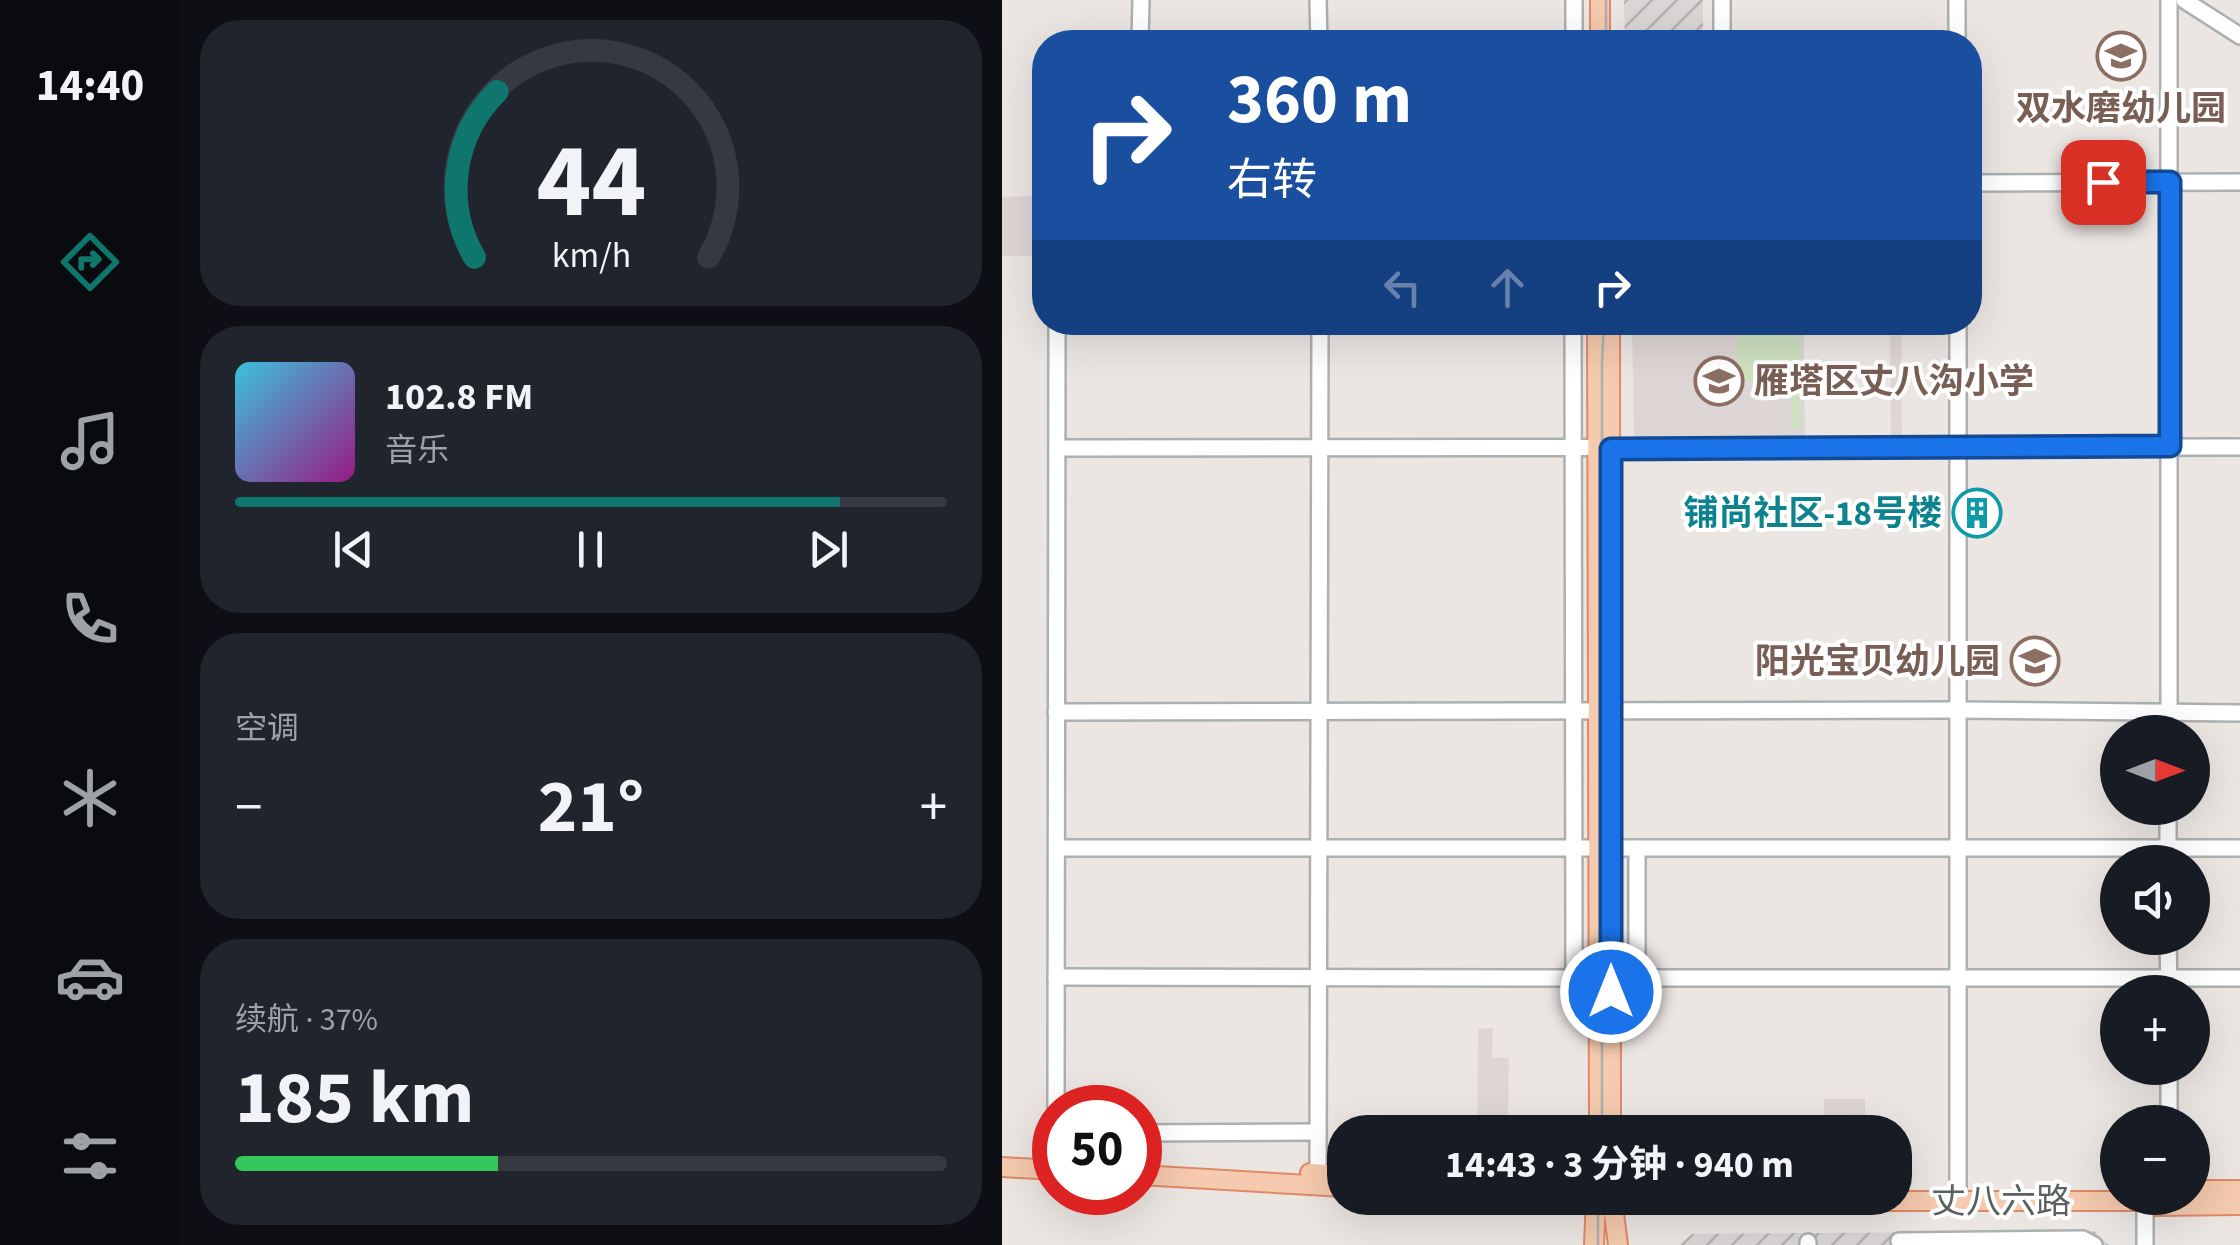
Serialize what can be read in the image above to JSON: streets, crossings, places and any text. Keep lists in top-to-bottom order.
{
  "streets": {
    "main road": ["丈八六路"]
  },
  "places": {
    "school or university": ["双水磨幼儿园", "雁塔区丈八沟小学", "阳光宝贝幼儿园"],
    "building": ["铺尚社区-18号楼"]
  },
  "north": "right",
  "page": {
    "tabs": "14:40",
    "turn": ["360 m", "右转"],
    "song": ["102.8 FM", "音乐"],
    "tile": [
      "空调",
      ["续航 · 37%", "185 km"]
    ],
    "map_buttons": ["+", "−"],
    "heat": ["−", "21°", "+"],
    "limit": "50",
    "trip": "14:43 · 3 分钟 · 940 m",
    "gauge": ["44", "km/h"]
  }
}
